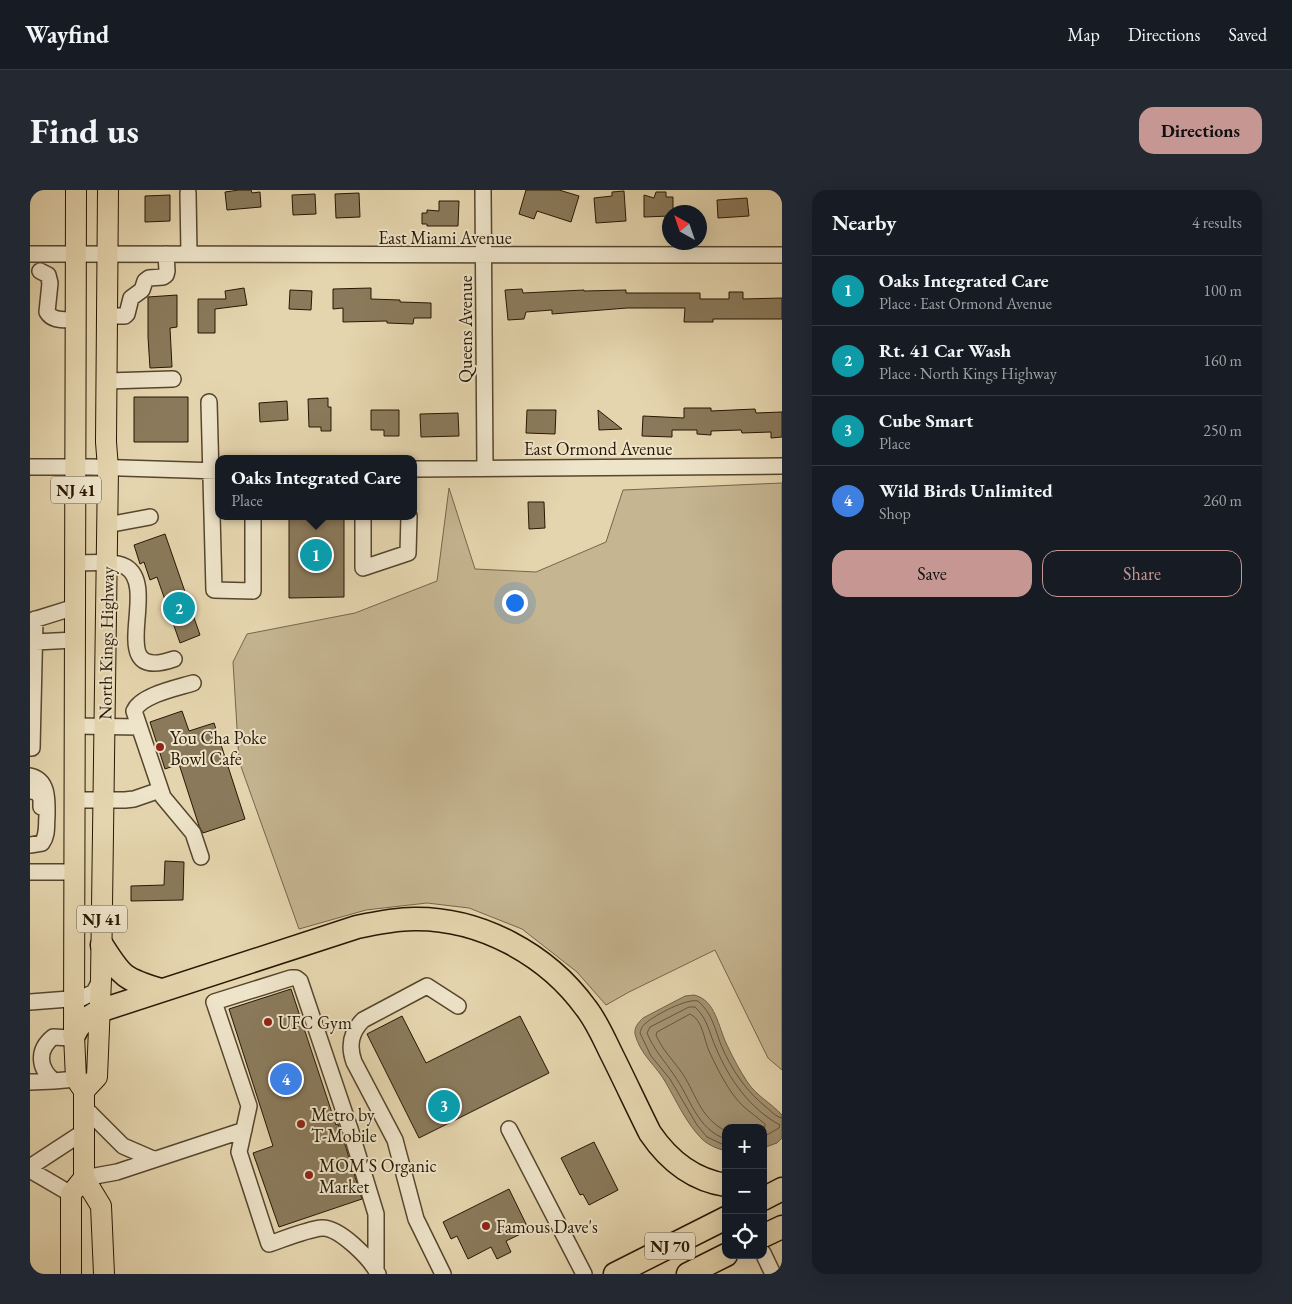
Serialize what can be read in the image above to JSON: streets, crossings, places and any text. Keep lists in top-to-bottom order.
{
  "streets": {
    "highway": ["NJ 70"],
    "main road": ["NJ 41", "North Kings Highway"],
    "street": ["East Miami Avenue", "Queens Avenue", "East Ormond Avenue"]
  },
  "crossings": [
    ["East Miami Avenue", "Queens Avenue"],
    ["East Miami Avenue", "North Kings Highway"],
    ["Queens Avenue", "East Ormond Avenue"]
  ],
  "places": [
    "You Cha Poke Bowl Cafe",
    "UFC Gym",
    "Metro by T-Mobile",
    "MOM'S Organic Market",
    "Famous Dave's"
  ],
  "north": "top left",
  "page": {
    "header": "Wayfind",
    "nav": ["Map", "Directions", "Saved"],
    "buttons": [
      "Directions",
      ["Save", "Share"]
    ],
    "title": "Find us",
    "heading": ["Nearby", "4 results"],
    "list": [
      {
        "mark": "1",
        "name": "Oaks Integrated Care",
        "note": "Place · East Ormond Avenue",
        "value": "100 m"
      },
      {
        "mark": "2",
        "name": "Rt. 41 Car Wash",
        "note": "Place · North Kings Highway",
        "value": "160 m"
      },
      {
        "mark": "3",
        "name": "Cube Smart",
        "note": "Place",
        "value": "250 m"
      },
      {
        "mark": "4",
        "name": "Wild Birds Unlimited",
        "note": "Shop",
        "value": "260 m"
      }
    ],
    "popup": ["Oaks Integrated Care", "Place"],
    "pins": [
      "1",
      "2",
      "4",
      "3"
    ],
    "map_buttons": ["+", "−"]
  }
}
